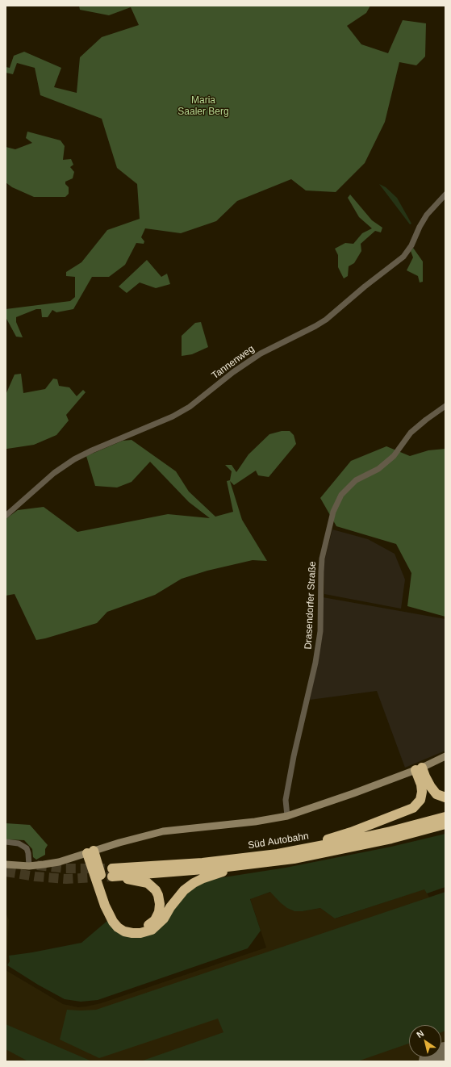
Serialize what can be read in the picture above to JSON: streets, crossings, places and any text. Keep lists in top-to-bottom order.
{
  "streets": {
    "highway": ["Süd Autobahn"],
    "street": ["Tannenweg", "Drasendorfer Straße"]
  },
  "parks": ["Maria Saaler Berg"],
  "north": "top left"
}
